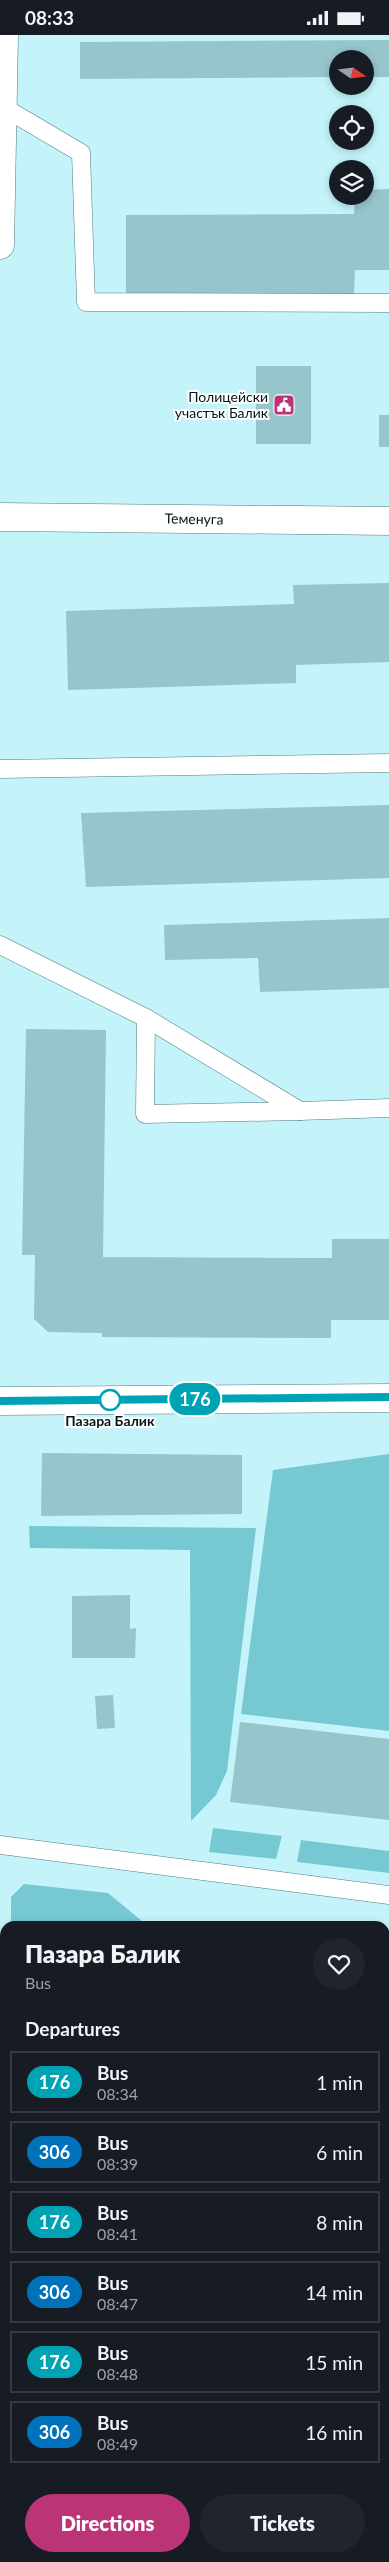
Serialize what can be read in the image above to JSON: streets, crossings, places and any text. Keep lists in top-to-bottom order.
{
  "streets": {
    "street": ["Теменуга"]
  },
  "places": {
    "public building": ["Полицейски участък Балик"],
    "other": ["Пазара Балик"]
  },
  "lines": ["bus line 176"],
  "north": "right",
  "page": {
    "status": "08:33",
    "on_map": "176",
    "heading": [
      ["Пазара Балик", "Bus"],
      "Departures"
    ],
    "list": [
      {
        "mark": "176",
        "name": "Bus",
        "note": "08:34",
        "value": "1 min"
      },
      {
        "mark": "306",
        "name": "Bus",
        "note": "08:39",
        "value": "6 min"
      },
      {
        "mark": "176",
        "name": "Bus",
        "note": "08:41",
        "value": "8 min"
      },
      {
        "mark": "306",
        "name": "Bus",
        "note": "08:47",
        "value": "14 min"
      },
      {
        "mark": "176",
        "name": "Bus",
        "note": "08:48",
        "value": "15 min"
      },
      {
        "mark": "306",
        "name": "Bus",
        "note": "08:49",
        "value": "16 min"
      }
    ],
    "buttons": ["Directions", "Tickets"]
  }
}
